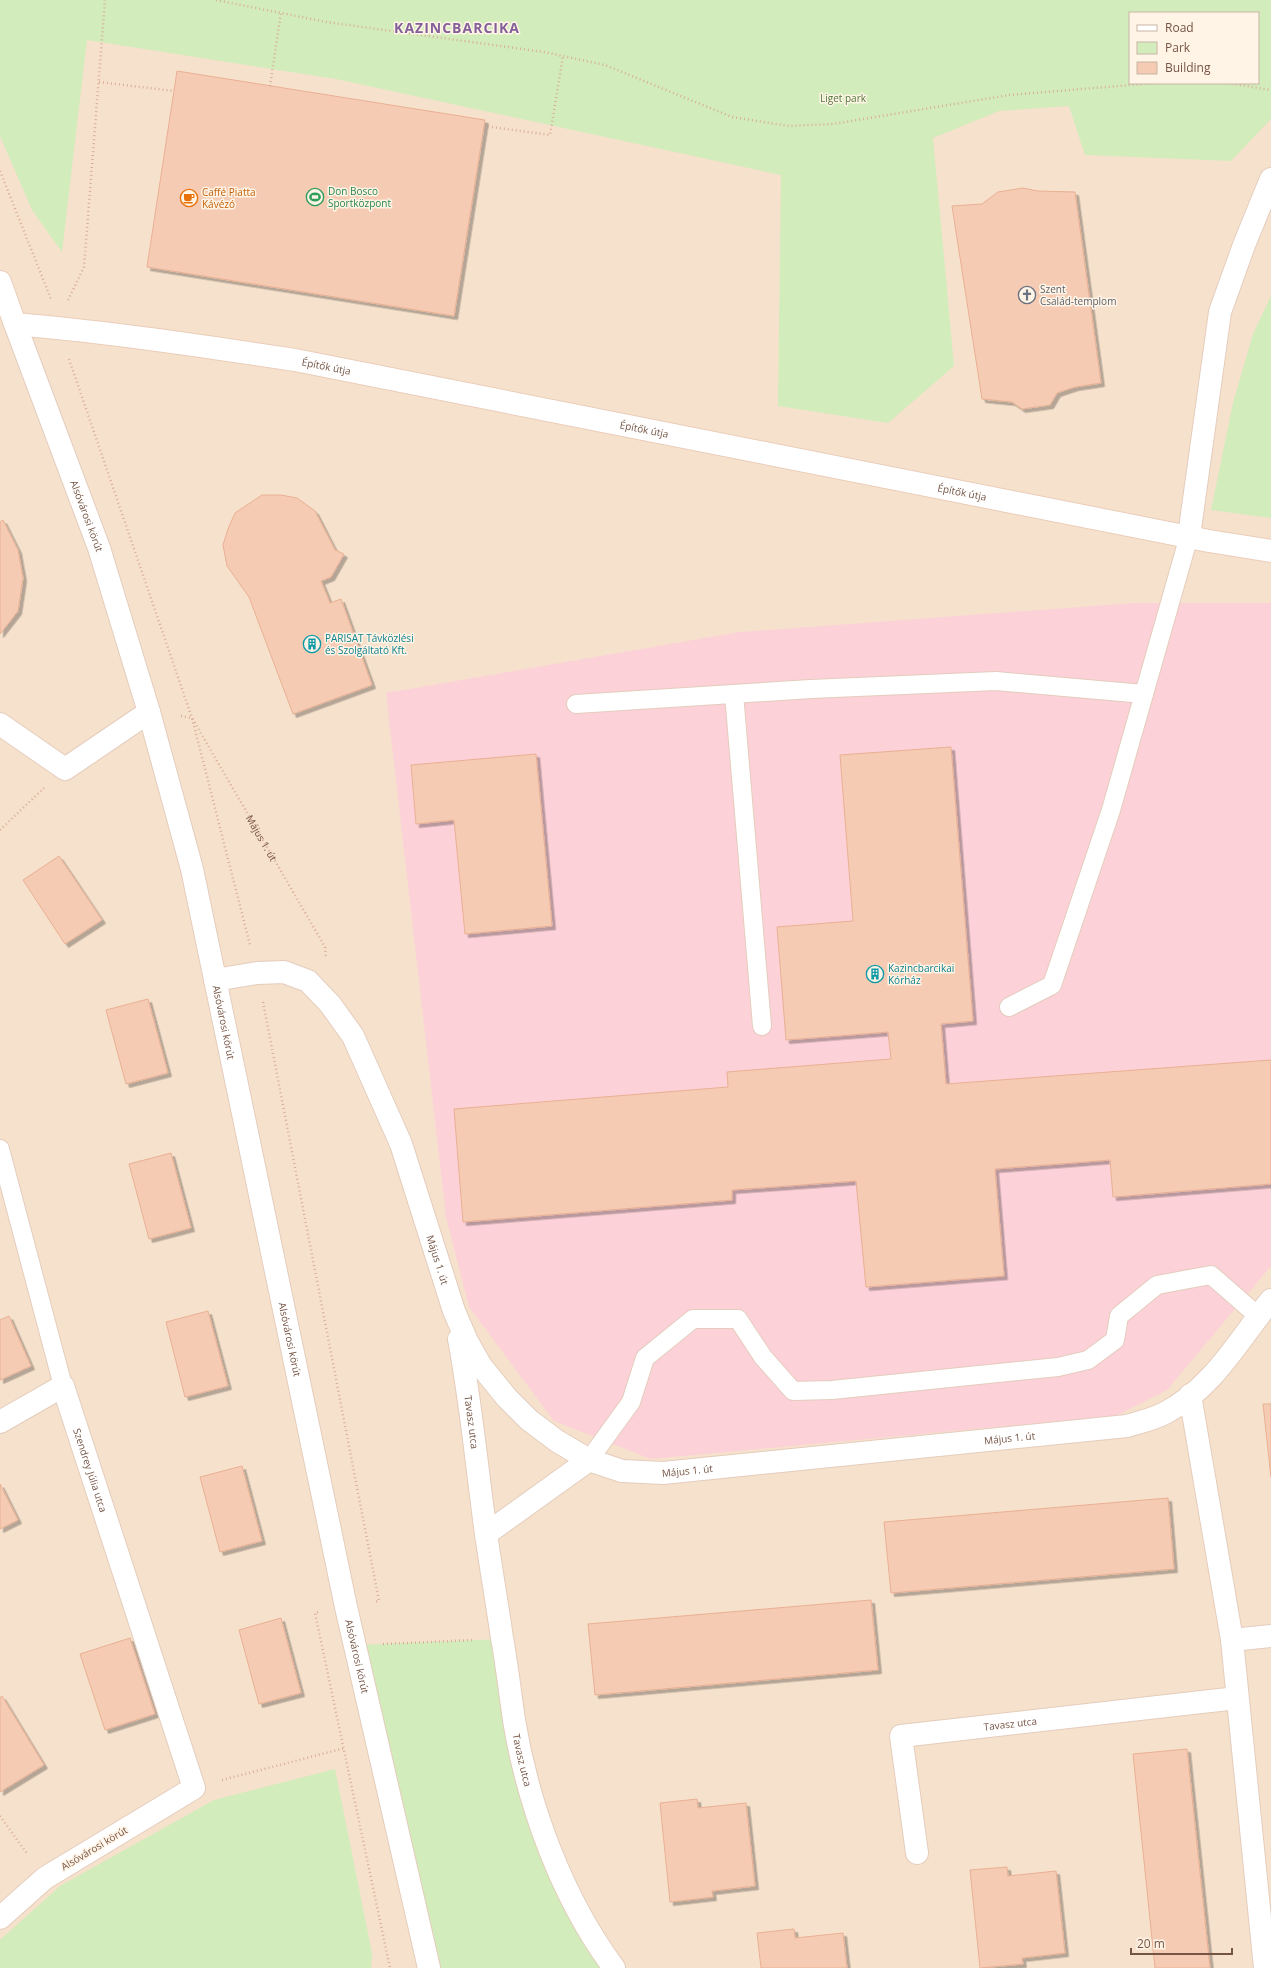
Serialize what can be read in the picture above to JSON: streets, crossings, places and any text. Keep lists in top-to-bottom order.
{
  "streets": {
    "street": [
      "Építők útja",
      "Alsóvárosi körút",
      "Május 1. út",
      "Tavasz utca",
      "Szendrey Júlia utca"
    ]
  },
  "crossings": [
    ["Építők útja", "Alsóvárosi körút"],
    ["Alsóvárosi körút", "Május 1. út"],
    ["Alsóvárosi körút", "Szendrey Júlia utca"],
    ["Május 1. út", "Tavasz utca"]
  ],
  "districts": ["KAZINCBARCIKA"],
  "parks": ["Liget park"],
  "places": {
    "sports": ["Don Bosco Sportközpont"],
    "cafe": ["Caffé Piatta Kávézó"],
    "church": ["Szent Család-templom"],
    "building": ["PARISAT Távközlési és Szolgáltató Kft.", "Kazincbarcikai Kórház"]
  },
  "legend": ["Road", "Park", "Building"],
  "scale_bar": "20 m"
}
